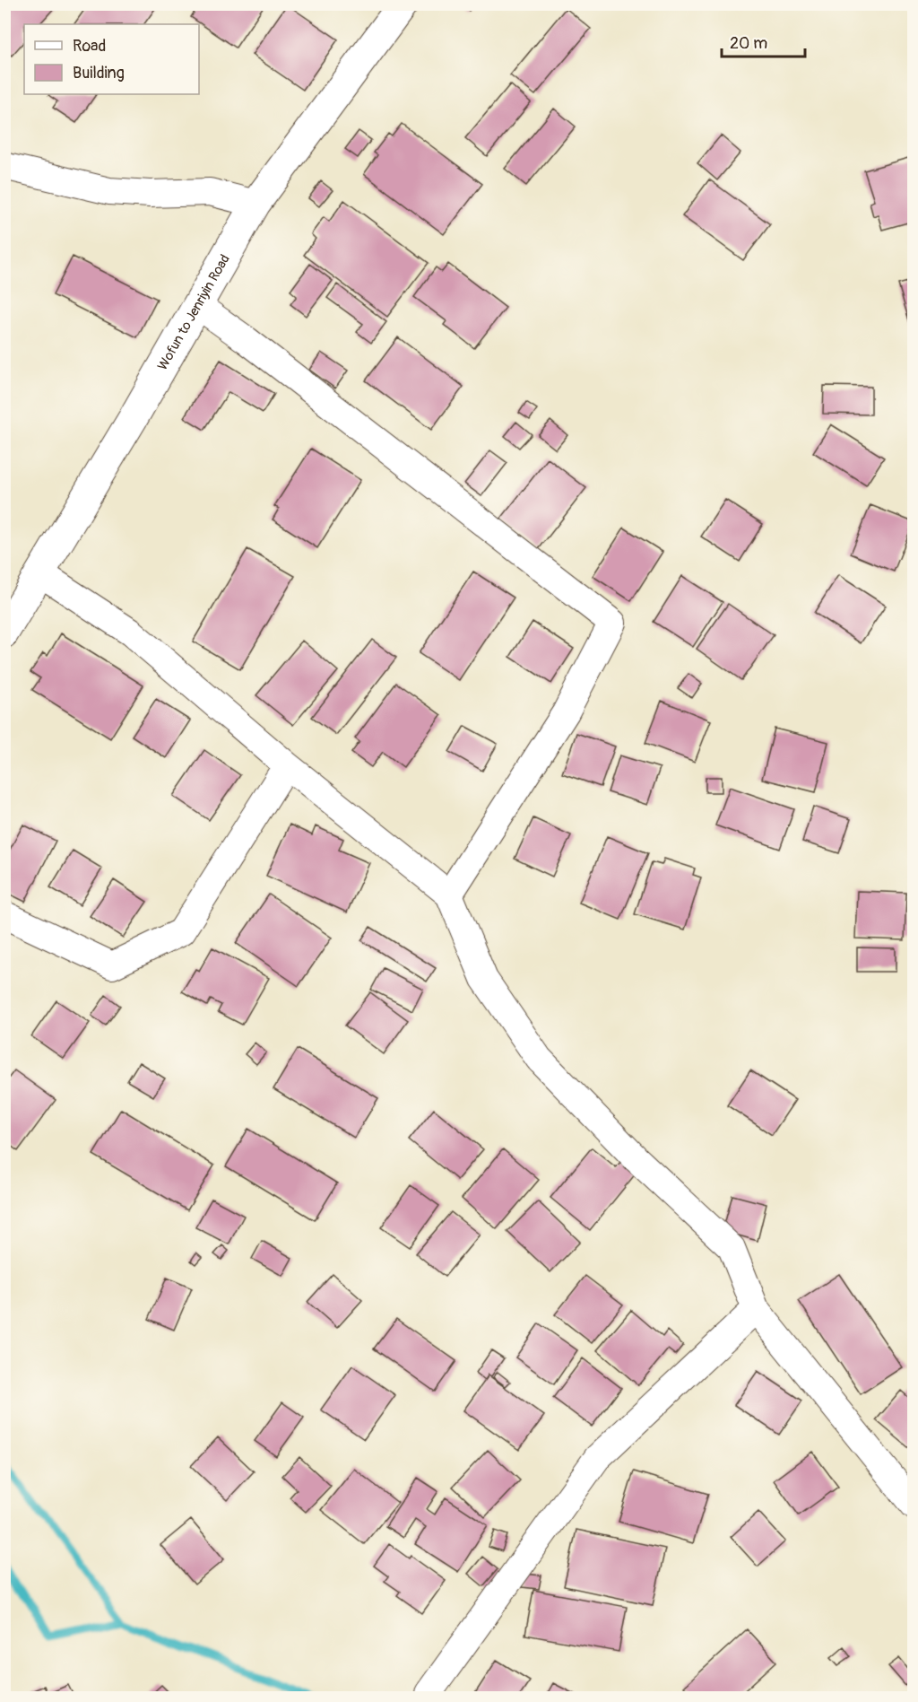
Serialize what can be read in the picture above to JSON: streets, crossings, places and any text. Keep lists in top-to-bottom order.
{
  "streets": {
    "street": ["Wofun to Jenriyin Road"]
  },
  "legend": ["Road", "Building"],
  "scale_bar": "20 m"
}
